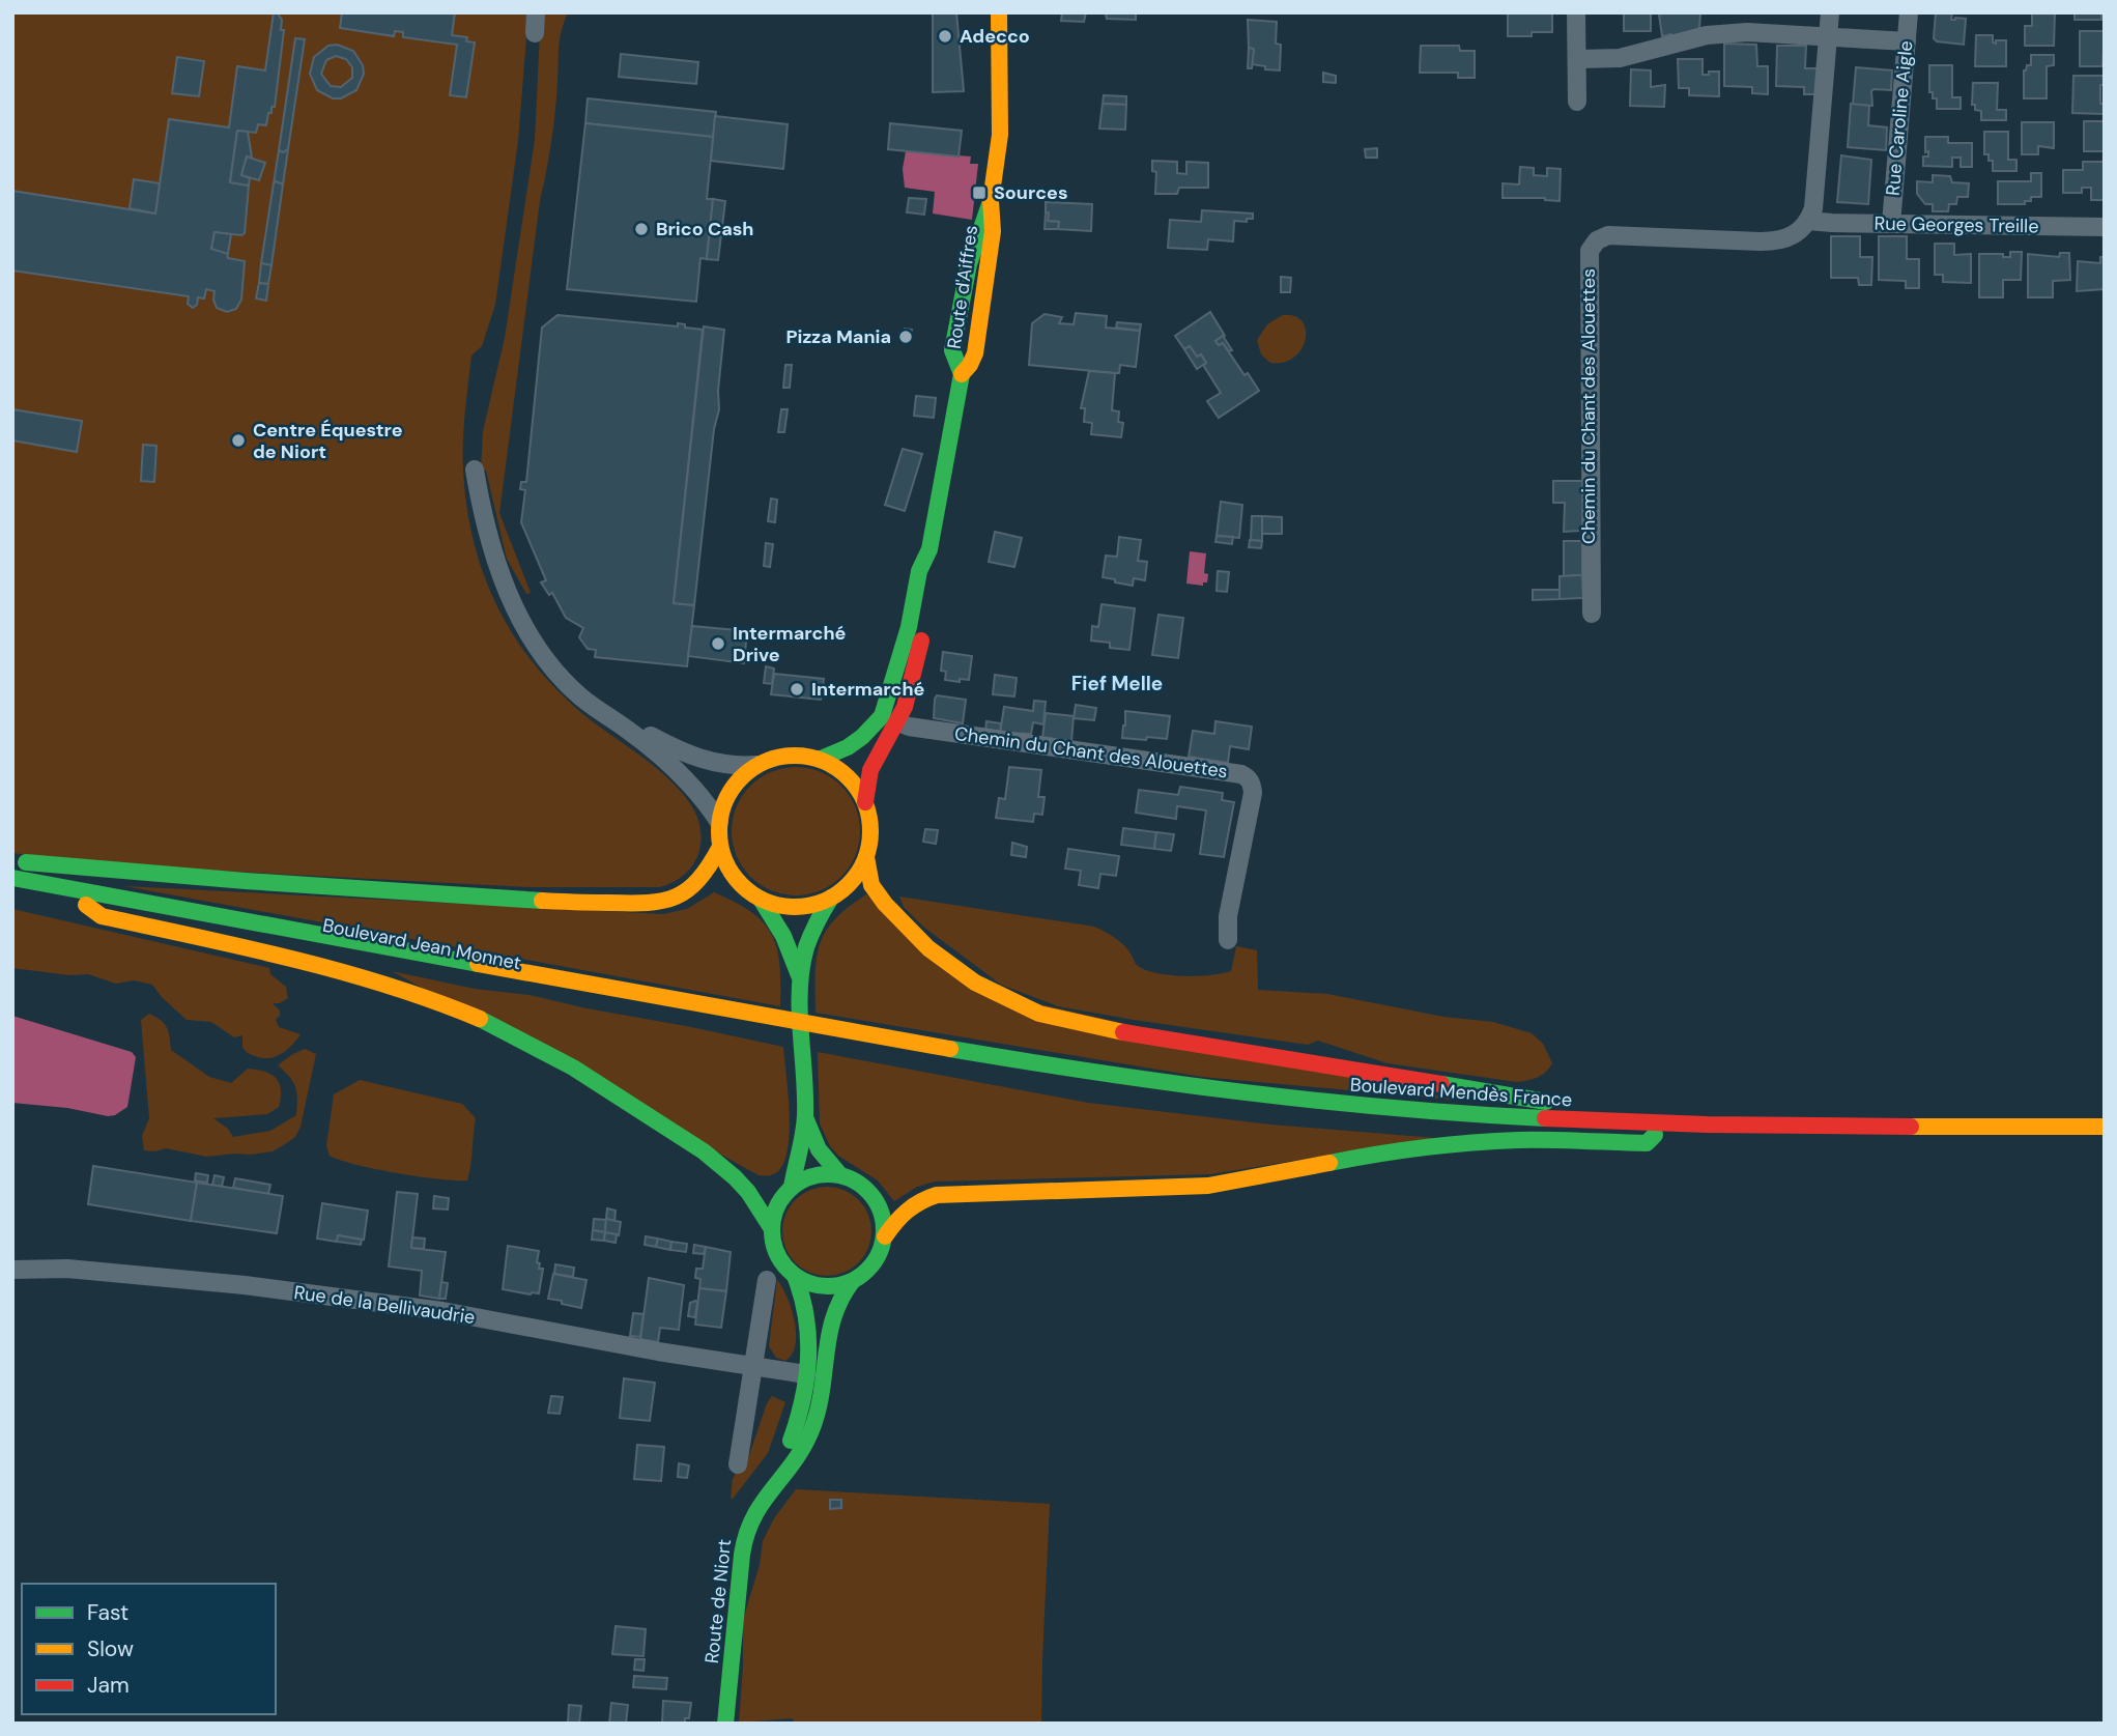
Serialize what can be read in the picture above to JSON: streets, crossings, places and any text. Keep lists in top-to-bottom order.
{
  "streets": {
    "main road": [
      "Route d'Aiffres",
      "Boulevard Jean Monnet",
      "Boulevard Mendès France",
      "Route de Niort"
    ],
    "street": [
      "Rue Caroline Aigle",
      "Rue Georges Treille",
      "Chemin du Chant des Alouettes",
      "Rue de la Bellivaudrie"
    ]
  },
  "crossings": [
    ["Rue Caroline Aigle", "Rue Georges Treille"],
    ["Rue Georges Treille", "Chemin du Chant des Alouettes"],
    ["Route d'Aiffres", "Chemin du Chant des Alouettes"],
    ["Boulevard Jean Monnet", "Boulevard Mendès France"],
    ["Rue de la Bellivaudrie", "Route de Niort"]
  ],
  "districts": ["Fief Melle"],
  "places": {
    "other": [
      "Adecco",
      "Brico Cash",
      "Pizza Mania",
      "Centre Équestre de Niort",
      "Intermarché Drive",
      "Intermarché"
    ],
    "transit": ["Sources"]
  },
  "legend": ["Fast", "Slow", "Jam"]
}
